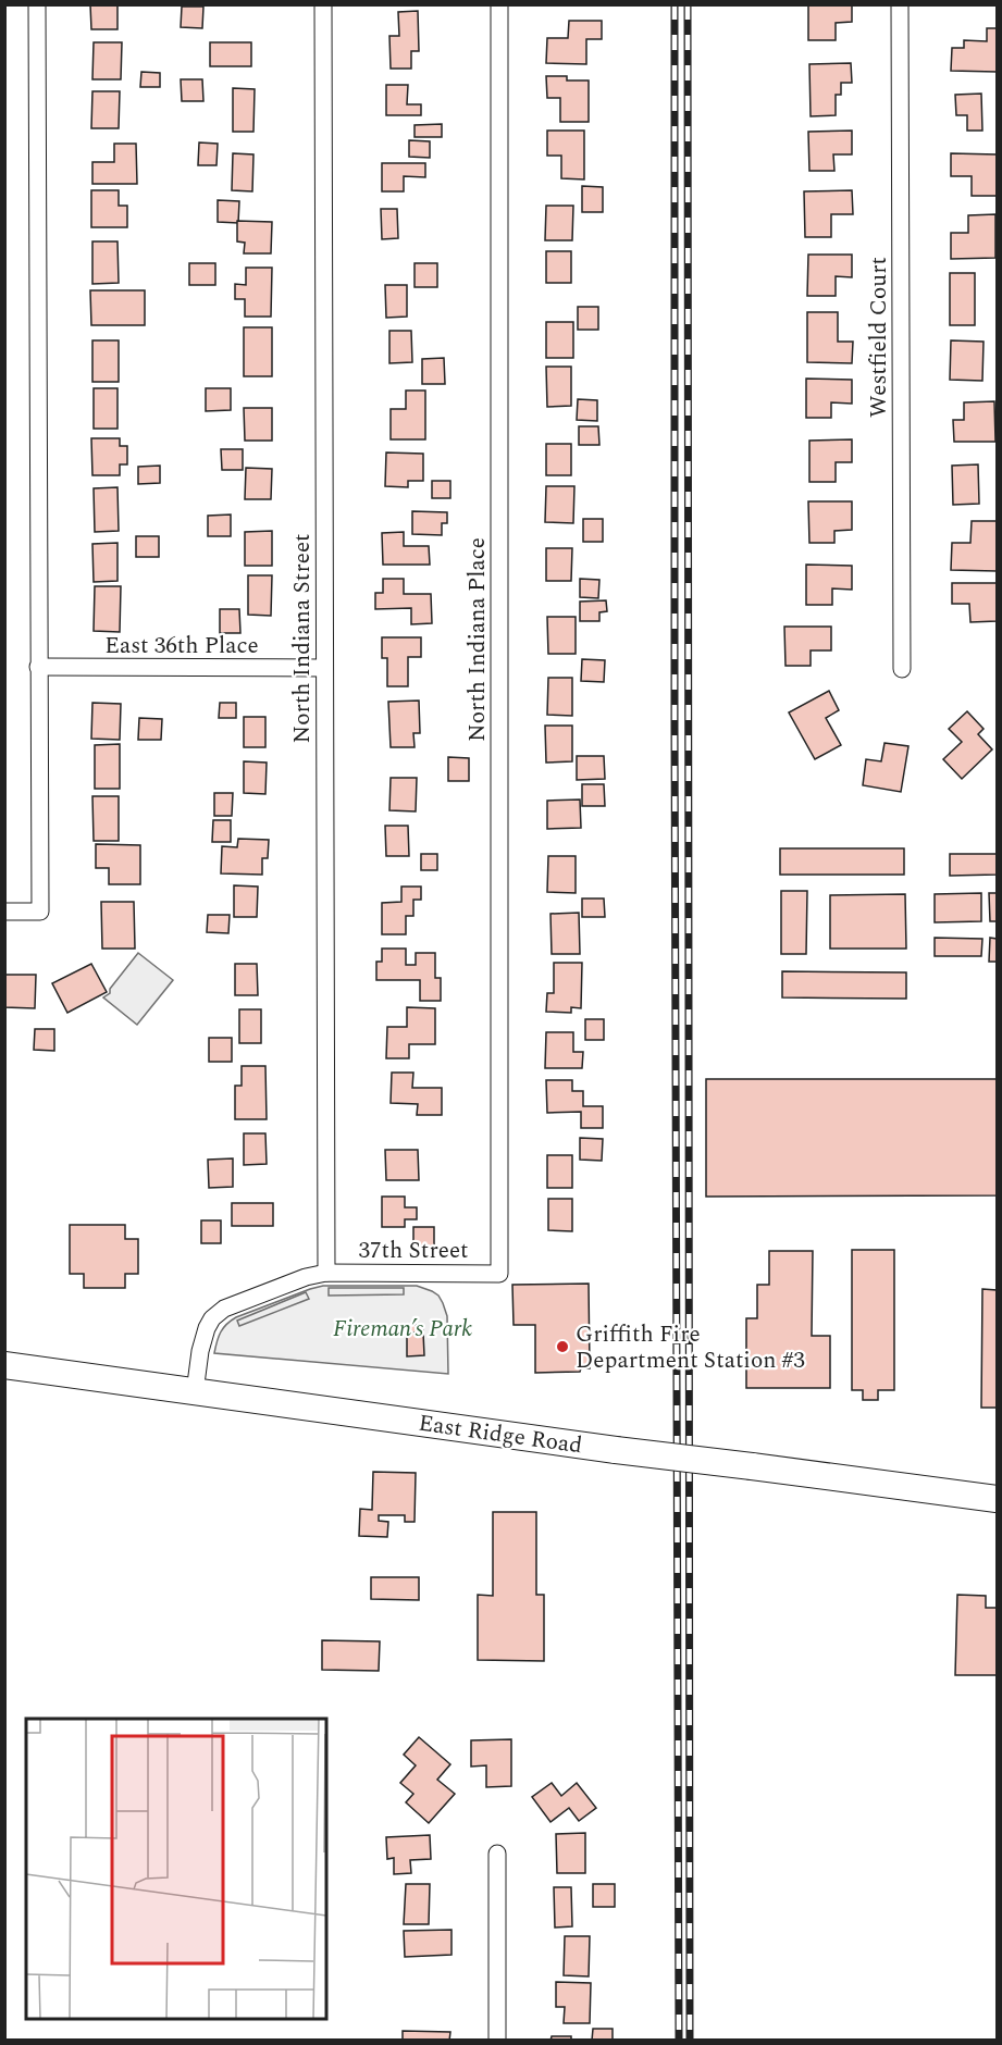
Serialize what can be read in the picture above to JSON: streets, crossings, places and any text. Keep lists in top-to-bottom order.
{
  "streets": {
    "main road": ["East Ridge Road"],
    "street": [
      "Westfield Court",
      "North Indiana Street",
      "North Indiana Place",
      "East 36th Place",
      "37th Street"
    ]
  },
  "crossings": [
    ["North Indiana Street", "East 36th Place"],
    ["North Indiana Street", "37th Street"],
    ["North Indiana Place", "37th Street"],
    ["37th Street", "East Ridge Road"]
  ],
  "parks": ["Fireman’s Park"],
  "places": ["Griffith Fire Department Station #3"]
}
